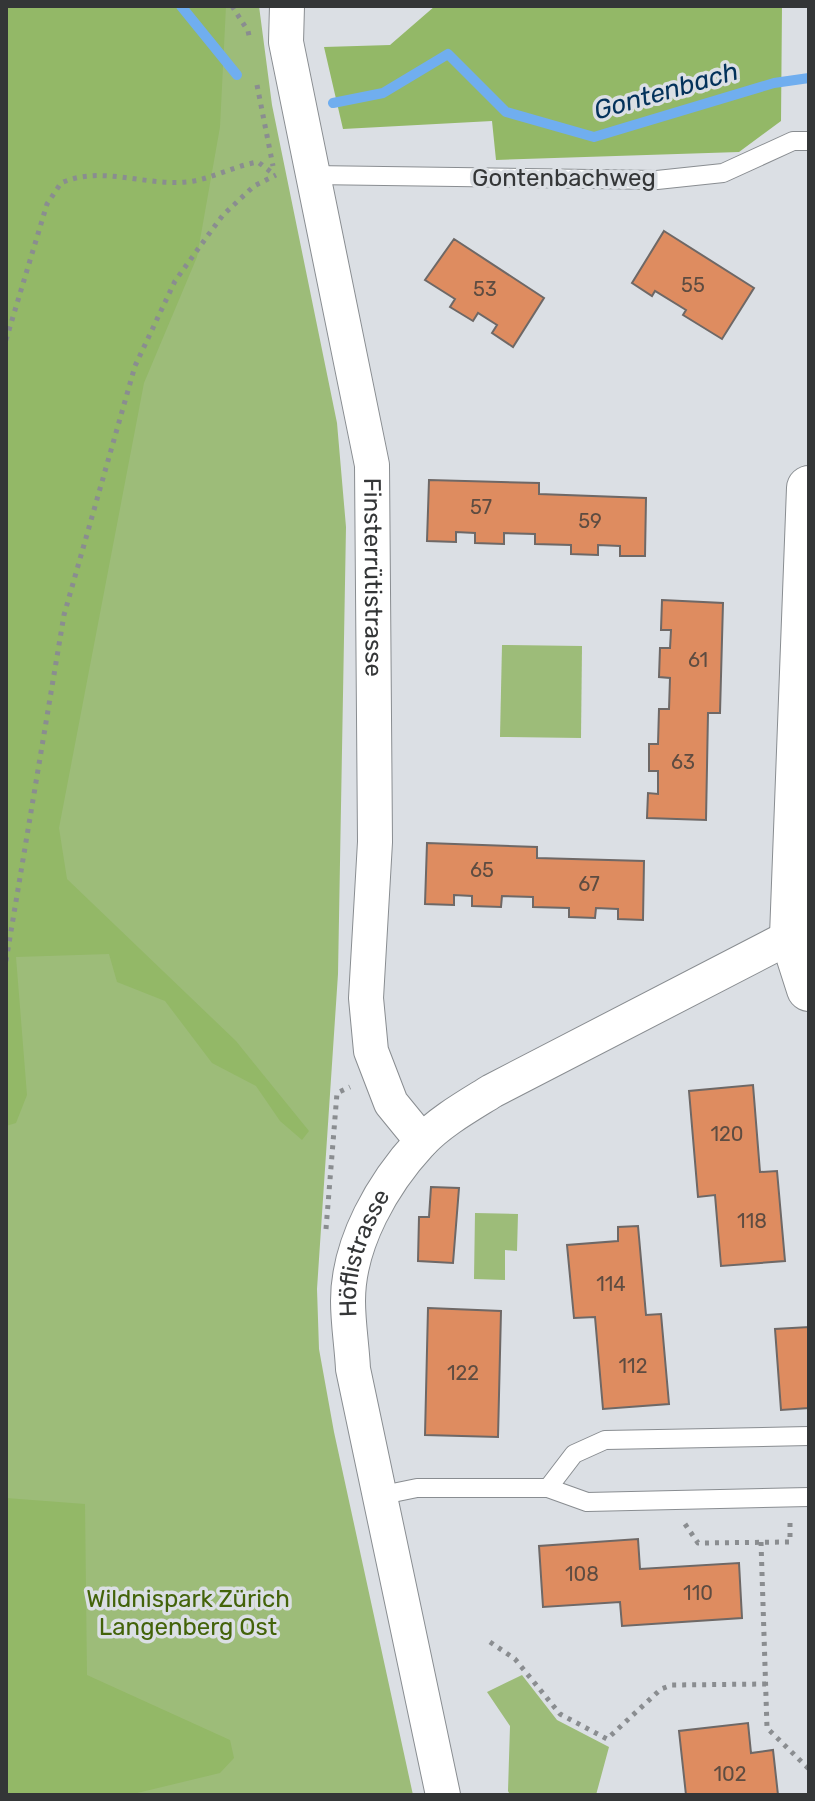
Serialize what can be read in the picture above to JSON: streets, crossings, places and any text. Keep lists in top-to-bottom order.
{
  "streets": {
    "street": ["Finsterrütistrasse", "Höflistrasse"],
    "lane": ["Gontenbachweg"]
  },
  "crossings": [
    ["Gontenbachweg", "Finsterrütistrasse"],
    ["Finsterrütistrasse", "Höflistrasse"]
  ],
  "water": ["Gontenbach"],
  "parks": ["Wildnispark Zürich Langenberg Ost"],
  "house_numbers": [
    "55",
    "53",
    "57",
    "59",
    "61",
    "63",
    "65",
    "67",
    "120",
    "118",
    "114",
    "112",
    "122",
    "108",
    "110",
    "102"
  ]
}
